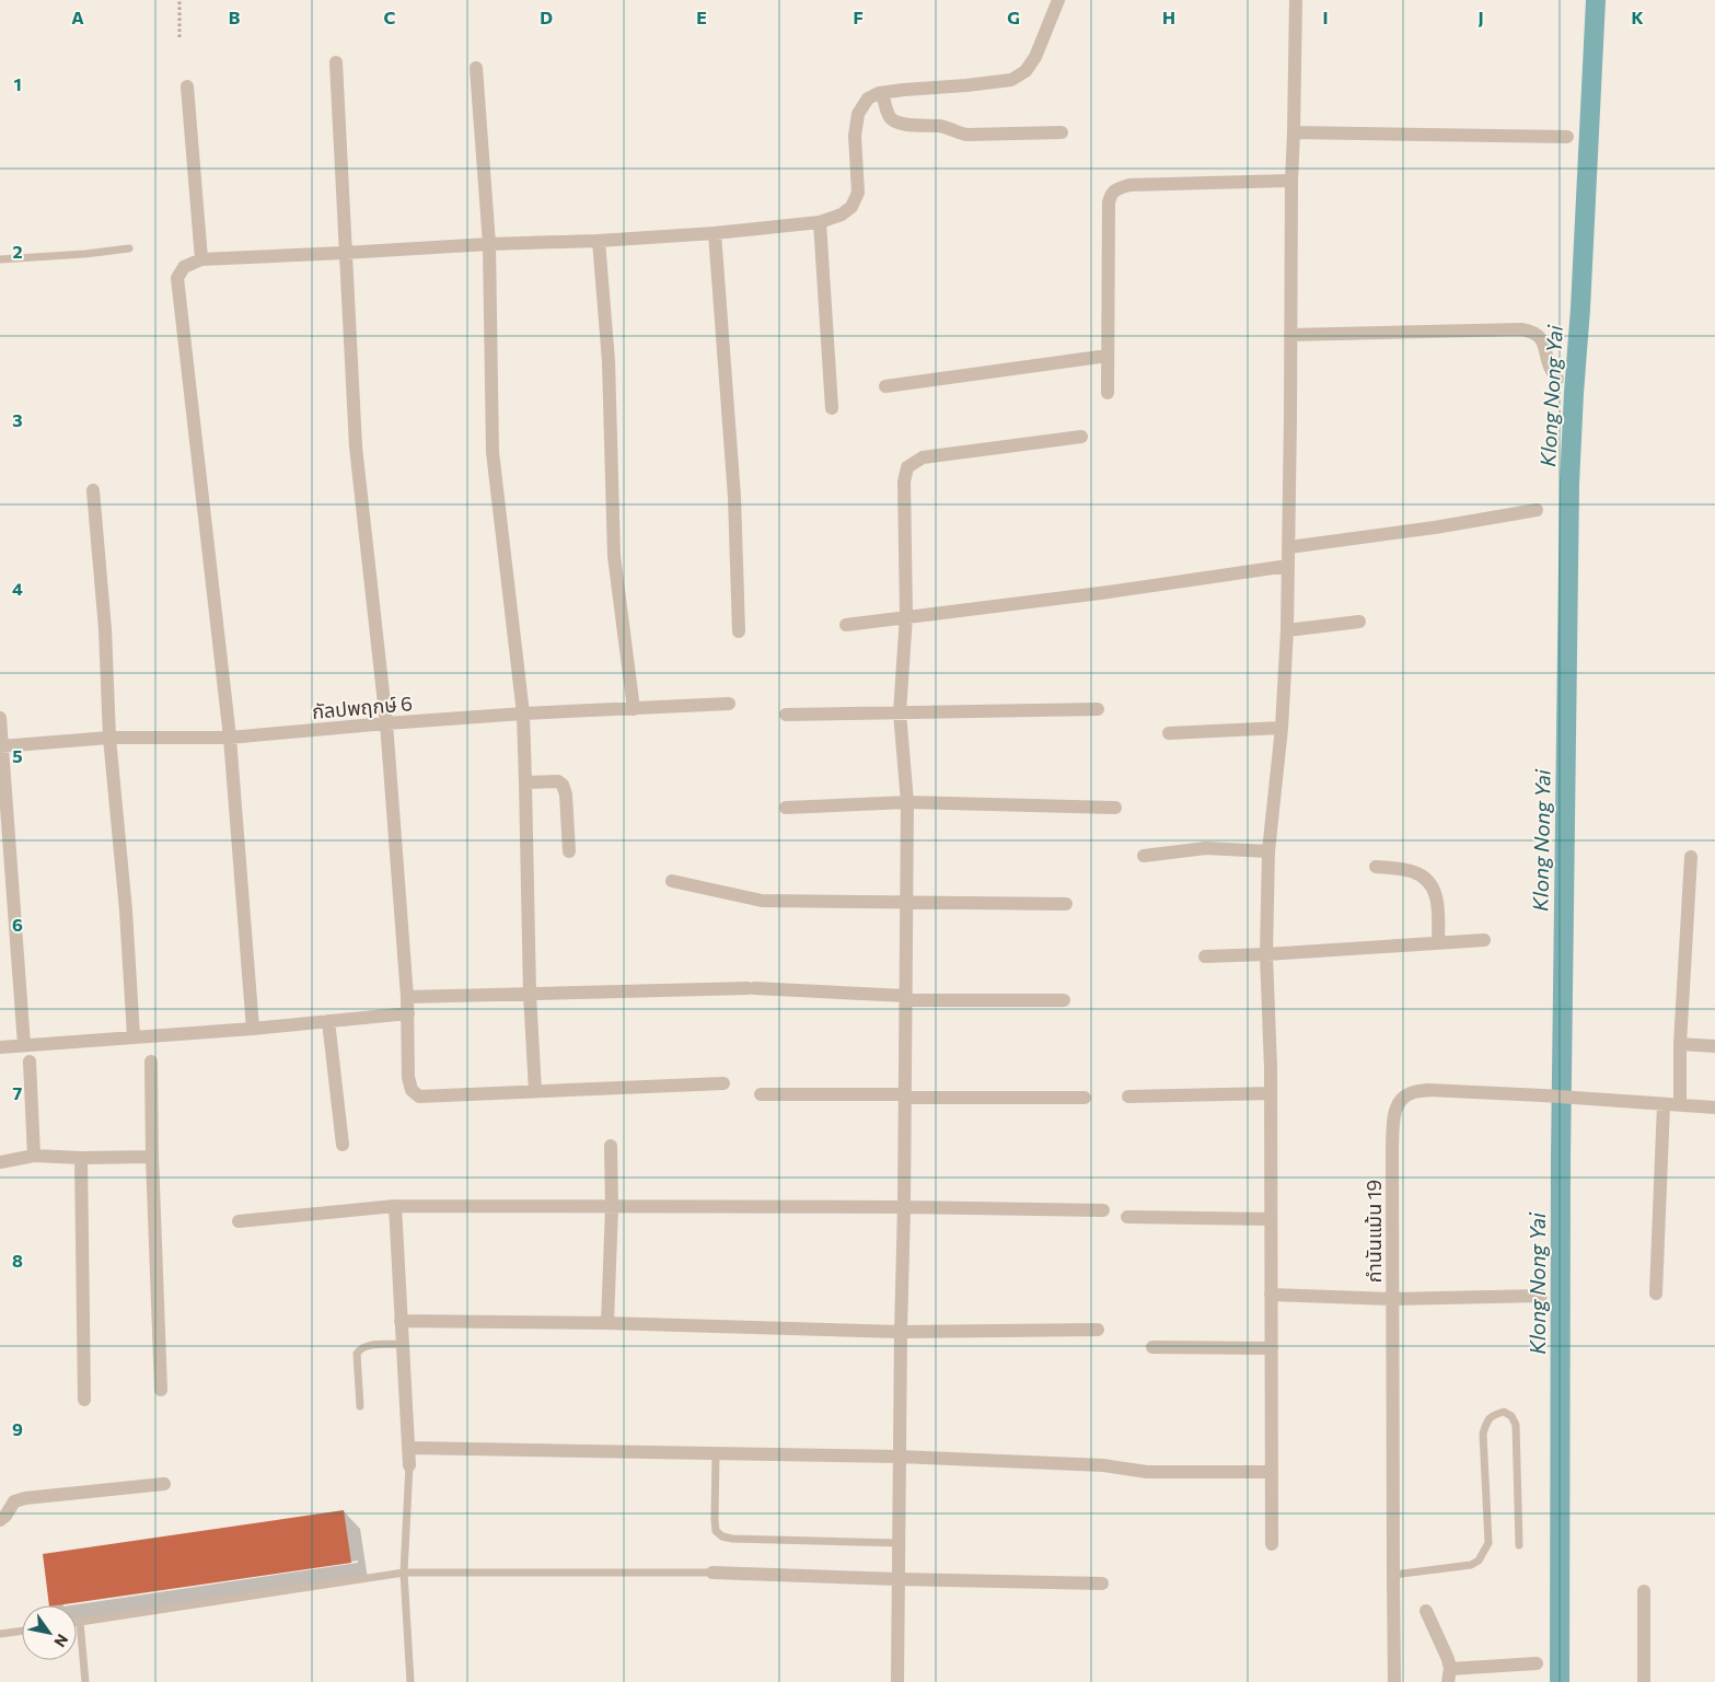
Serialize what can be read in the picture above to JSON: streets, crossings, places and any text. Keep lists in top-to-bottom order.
{
  "streets": {
    "street": ["กัลปพฤกษ์ 6", "กำนันแม้น 19"]
  },
  "water": ["Klong Nong Yai"],
  "north": "bottom right",
  "grid": {
    "columns": [
      "A",
      "B",
      "C",
      "D",
      "E",
      "F",
      "G",
      "H",
      "I",
      "J",
      "K"
    ],
    "rows": [
      "1",
      "2",
      "3",
      "4",
      "5",
      "6",
      "7",
      "8",
      "9"
    ]
  }
}
